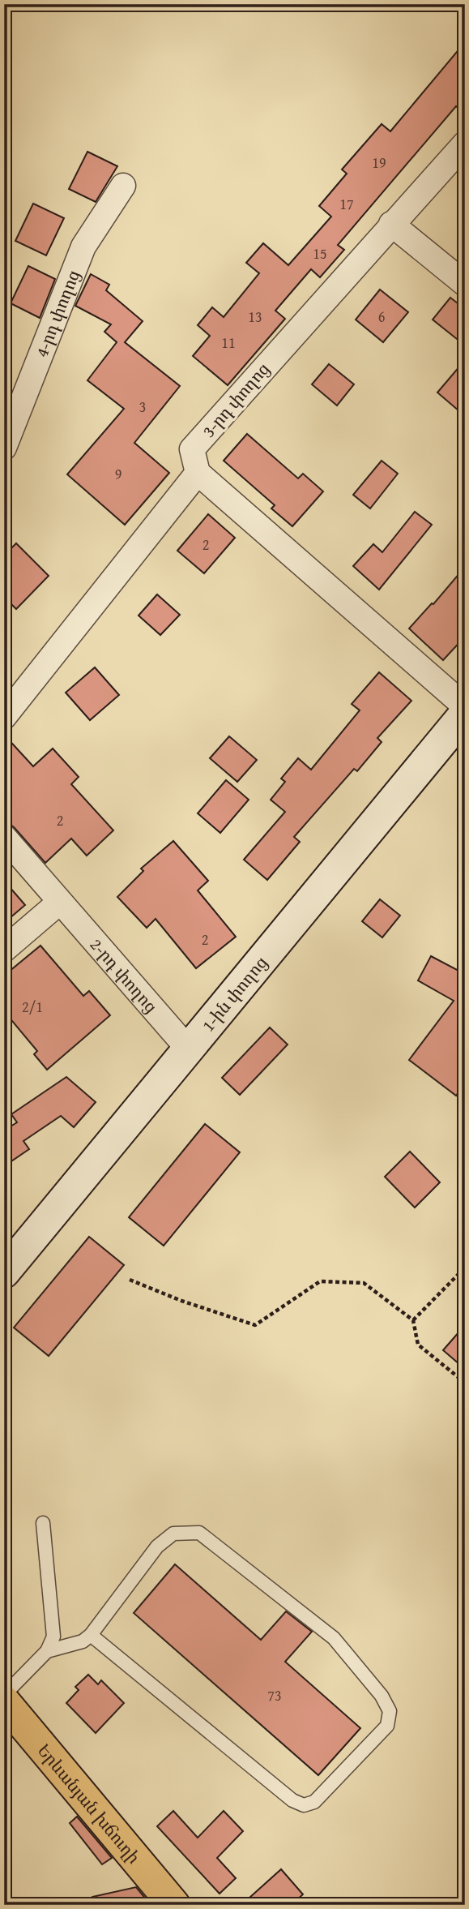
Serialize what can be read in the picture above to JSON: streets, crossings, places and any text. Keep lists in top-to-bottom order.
{
  "streets": {
    "main road": ["1-ին փողոց", "Երևանյան խճուղի"],
    "street": ["4-րդ փողոց", "3-րդ փողոց", "2-րդ փողոց"]
  },
  "crossings": [
    ["2-րդ փողոց", "1-ին փողոց"]
  ],
  "house_numbers": [
    "19",
    "17",
    "15",
    "13",
    "6",
    "11",
    "3",
    "9",
    "2",
    "2",
    "2",
    "2/1",
    "73"
  ]
}
